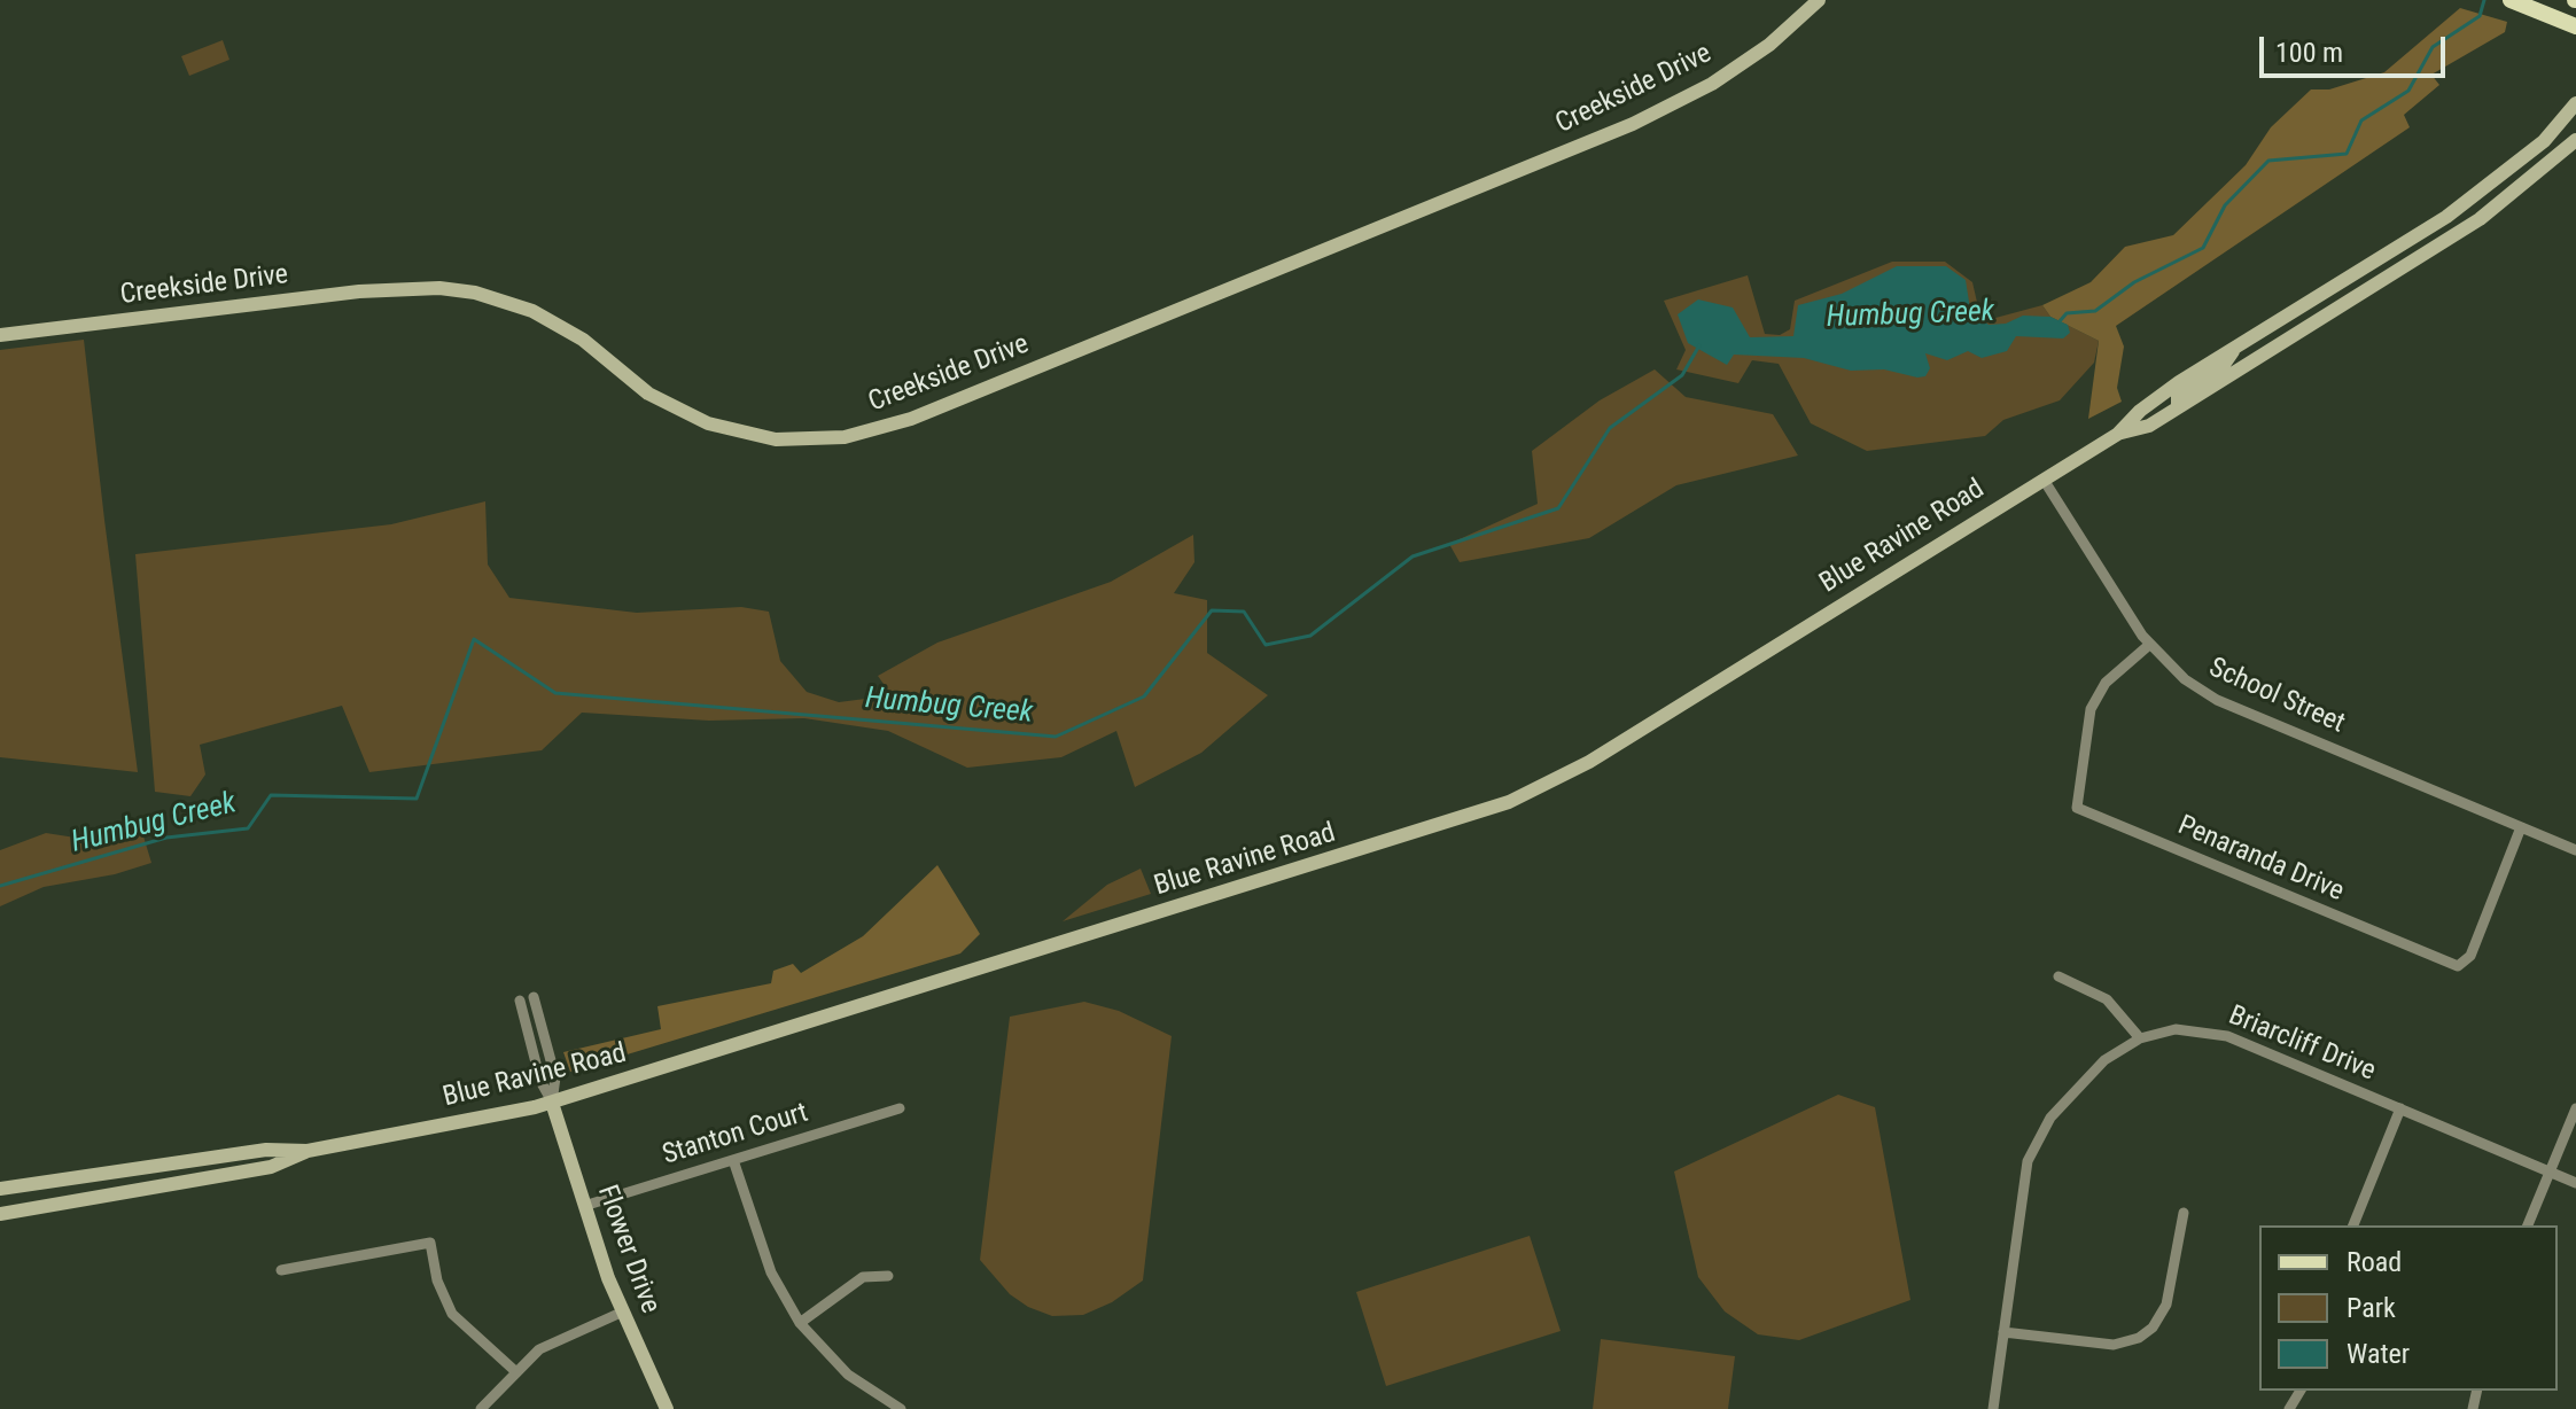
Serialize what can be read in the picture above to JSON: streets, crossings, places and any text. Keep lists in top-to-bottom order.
{
  "streets": {
    "main road": ["Creekside Drive", "Blue Ravine Road", "Flower Drive"],
    "street": [
      "School Street",
      "Penaranda Drive",
      "Briarcliff Drive",
      "Stanton Court"
    ]
  },
  "crossings": [
    ["Blue Ravine Road", "School Street"],
    ["Blue Ravine Road", "Flower Drive"],
    ["School Street", "Penaranda Drive"],
    ["Stanton Court", "Flower Drive"]
  ],
  "water": ["Humbug Creek"],
  "legend": ["Road", "Park", "Water"],
  "scale_bar": "100 m"
}
